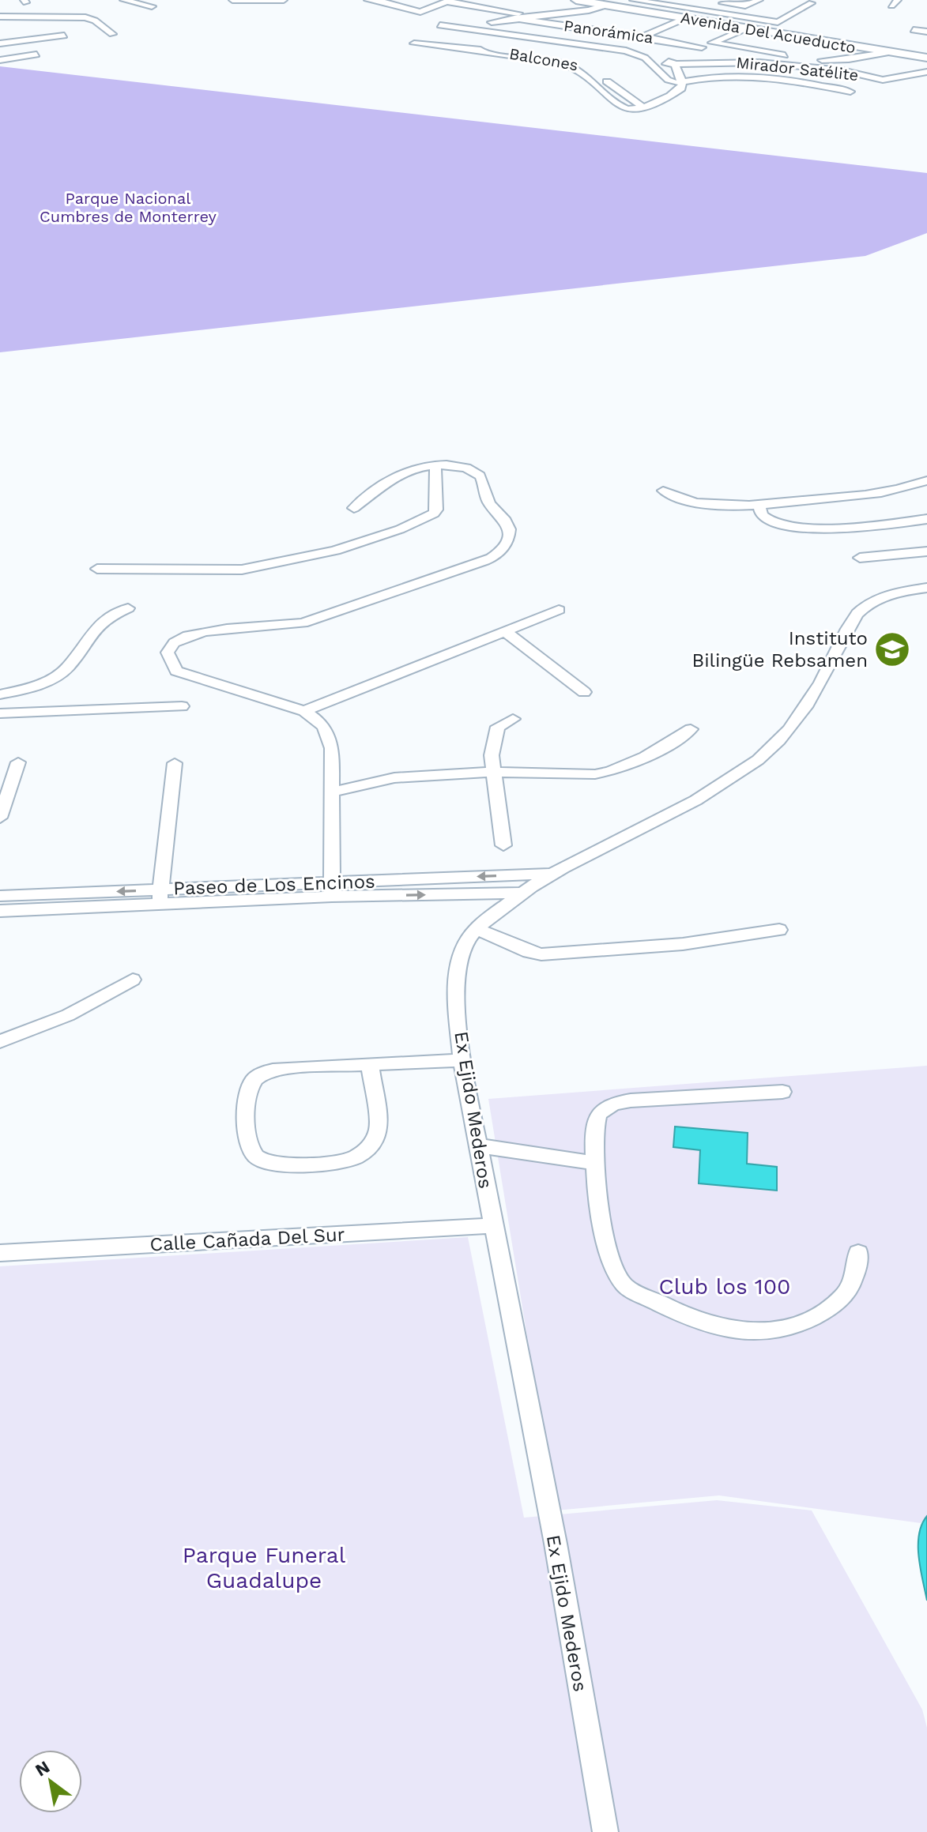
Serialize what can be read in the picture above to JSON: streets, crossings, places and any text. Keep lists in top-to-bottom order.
{
  "streets": {
    "street": [
      "Panorámica",
      "Avenida Del Acueducto",
      "Balcones",
      "Mirador Satélite",
      "Paseo de Los Encinos",
      "Ex Ejido Mederos",
      "Calle Cañada Del Sur"
    ]
  },
  "crossings": [
    ["Paseo de Los Encinos", "Ex Ejido Mederos"],
    ["Ex Ejido Mederos", "Calle Cañada Del Sur"]
  ],
  "parks": ["Parque Nacional Cumbres de Monterrey", "Club los 100", "Parque Funeral Guadalupe"],
  "places": {
    "school or university": ["Instituto Bilingüe Rebsamen"]
  },
  "north": "top left"
}
